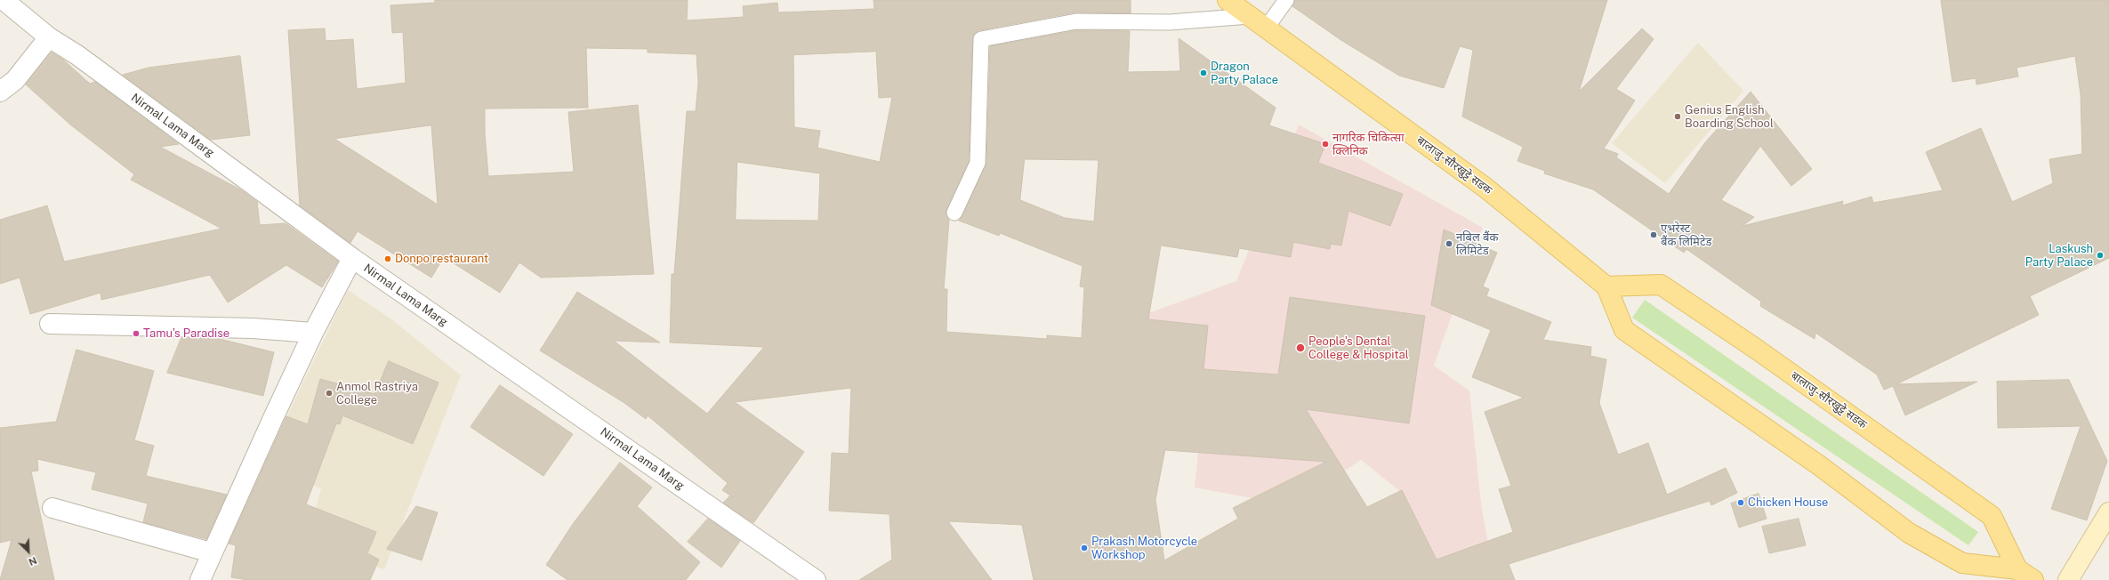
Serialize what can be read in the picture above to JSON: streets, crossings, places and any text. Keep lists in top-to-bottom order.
{
  "streets": {
    "main road": ["बालाजु-सौरखुट्टे सडक"],
    "street": ["Nirmal Lama Marg"]
  },
  "places": [
    "Dragon Party Palace",
    "Genius English Boarding School",
    "नागरिक चिकित्सा क्लिनिक",
    "एभरेस्ट बैंक लिमिटेड",
    "नबिल बैंक लिमिटेड",
    "Laskush Party Palace",
    "Donpo restaurant",
    "Tamu's Paradise",
    "People's Dental College & Hospital",
    "Anmol Rastriya College",
    "Chicken House",
    "Prakash Motorcycle Workshop"
  ],
  "north": "bottom right"
}
